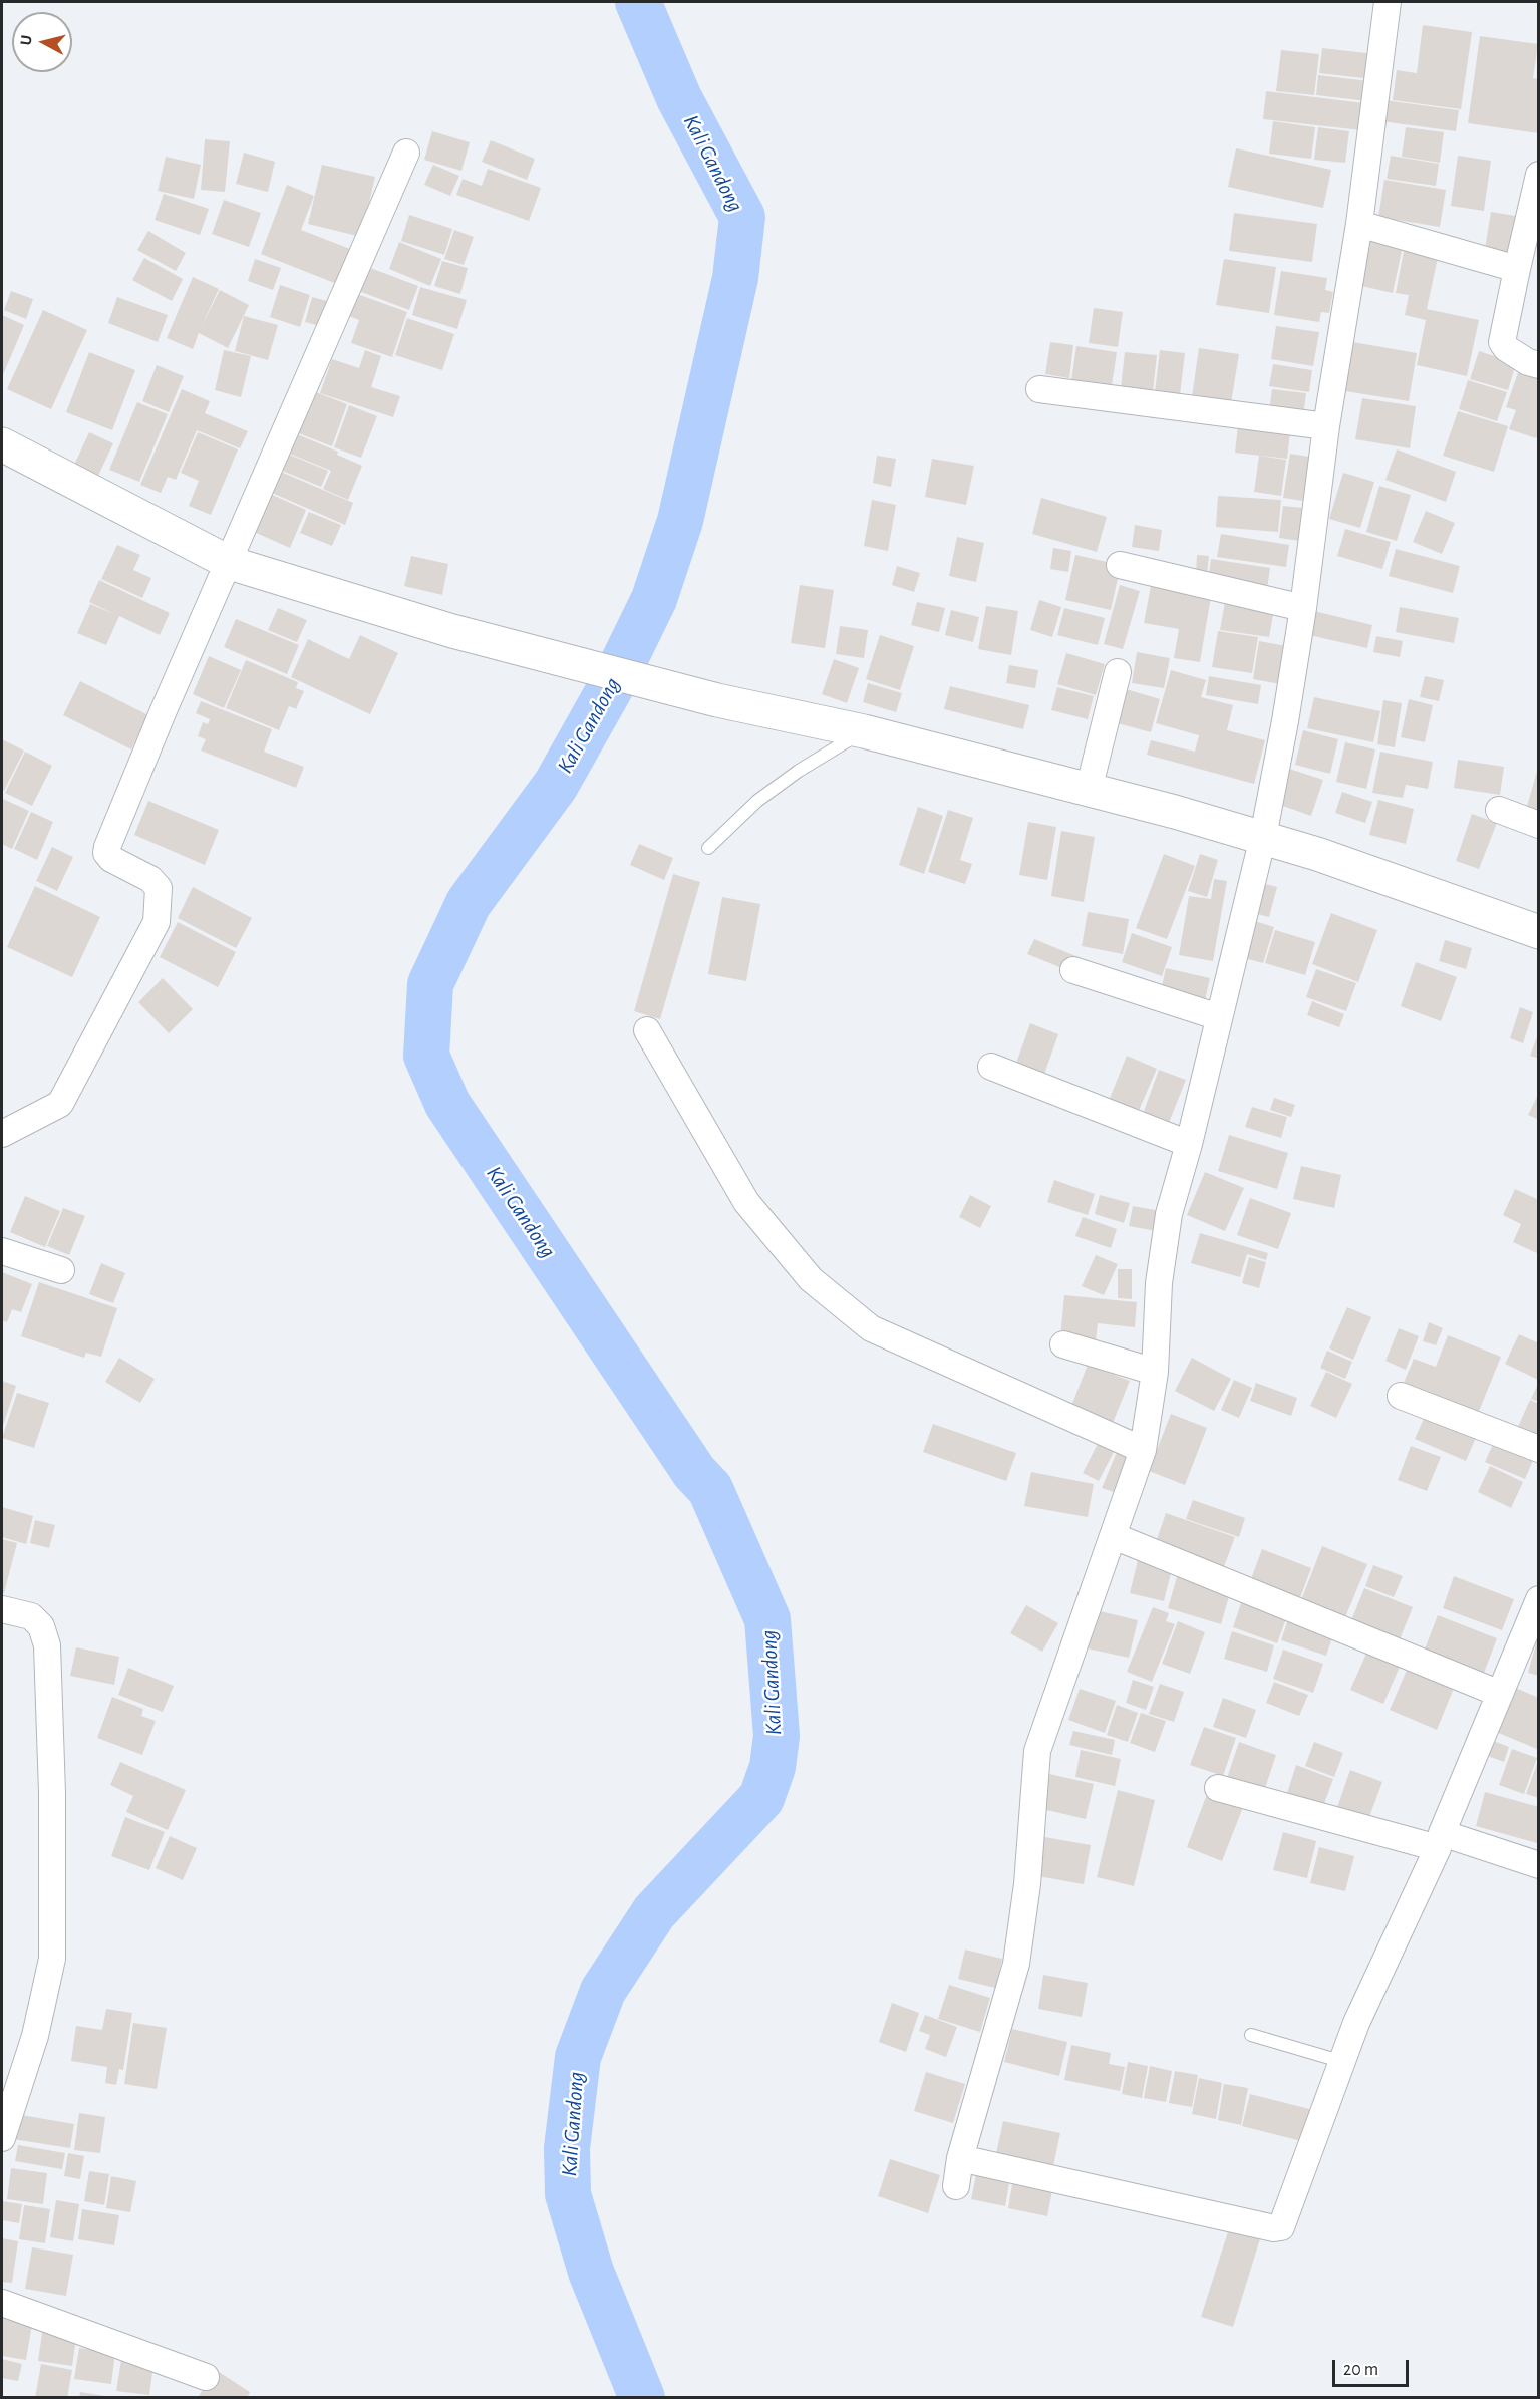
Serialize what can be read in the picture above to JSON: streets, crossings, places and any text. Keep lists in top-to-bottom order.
{
  "water": ["Kali Gandong"],
  "scale_bar": "20 m",
  "north": "left"
}
